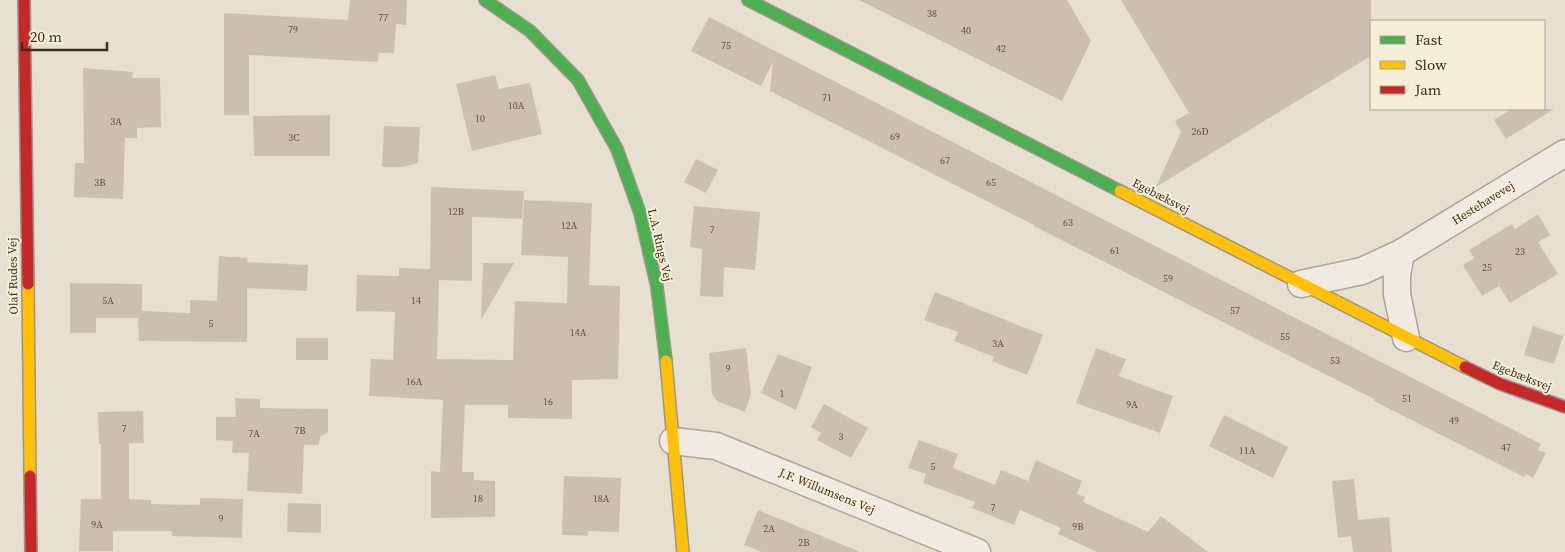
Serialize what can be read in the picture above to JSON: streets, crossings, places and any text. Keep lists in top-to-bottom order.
{
  "streets": {
    "street": [
      "Egebæksvej",
      "Hestehavevej",
      "L.A. Rings Vej",
      "Olaf Rudes Vej",
      "J.F. Willumsens Vej"
    ]
  },
  "crossings": [
    ["Egebæksvej", "Hestehavevej"],
    ["L.A. Rings Vej", "J.F. Willumsens Vej"]
  ],
  "house_numbers": [
    "38",
    "77",
    "79",
    "40",
    "75",
    "42",
    "71",
    "10A",
    "10",
    "3A",
    "26D",
    "69",
    "3C",
    "67",
    "3B",
    "65",
    "12B",
    "63",
    "12A",
    "7",
    "61",
    "23",
    "25",
    "59",
    "5A",
    "14",
    "57",
    "5",
    "14A",
    "55",
    "3A",
    "53",
    "9",
    "16A",
    "1",
    "51",
    "16",
    "9A",
    "49",
    "7",
    "7B",
    "7A",
    "3",
    "47",
    "11A",
    "5",
    "18",
    "18A",
    "7",
    "9",
    "9A",
    "9B",
    "2A",
    "2B"
  ],
  "legend": ["Fast", "Slow", "Jam"],
  "scale_bar": "20 m"
}
